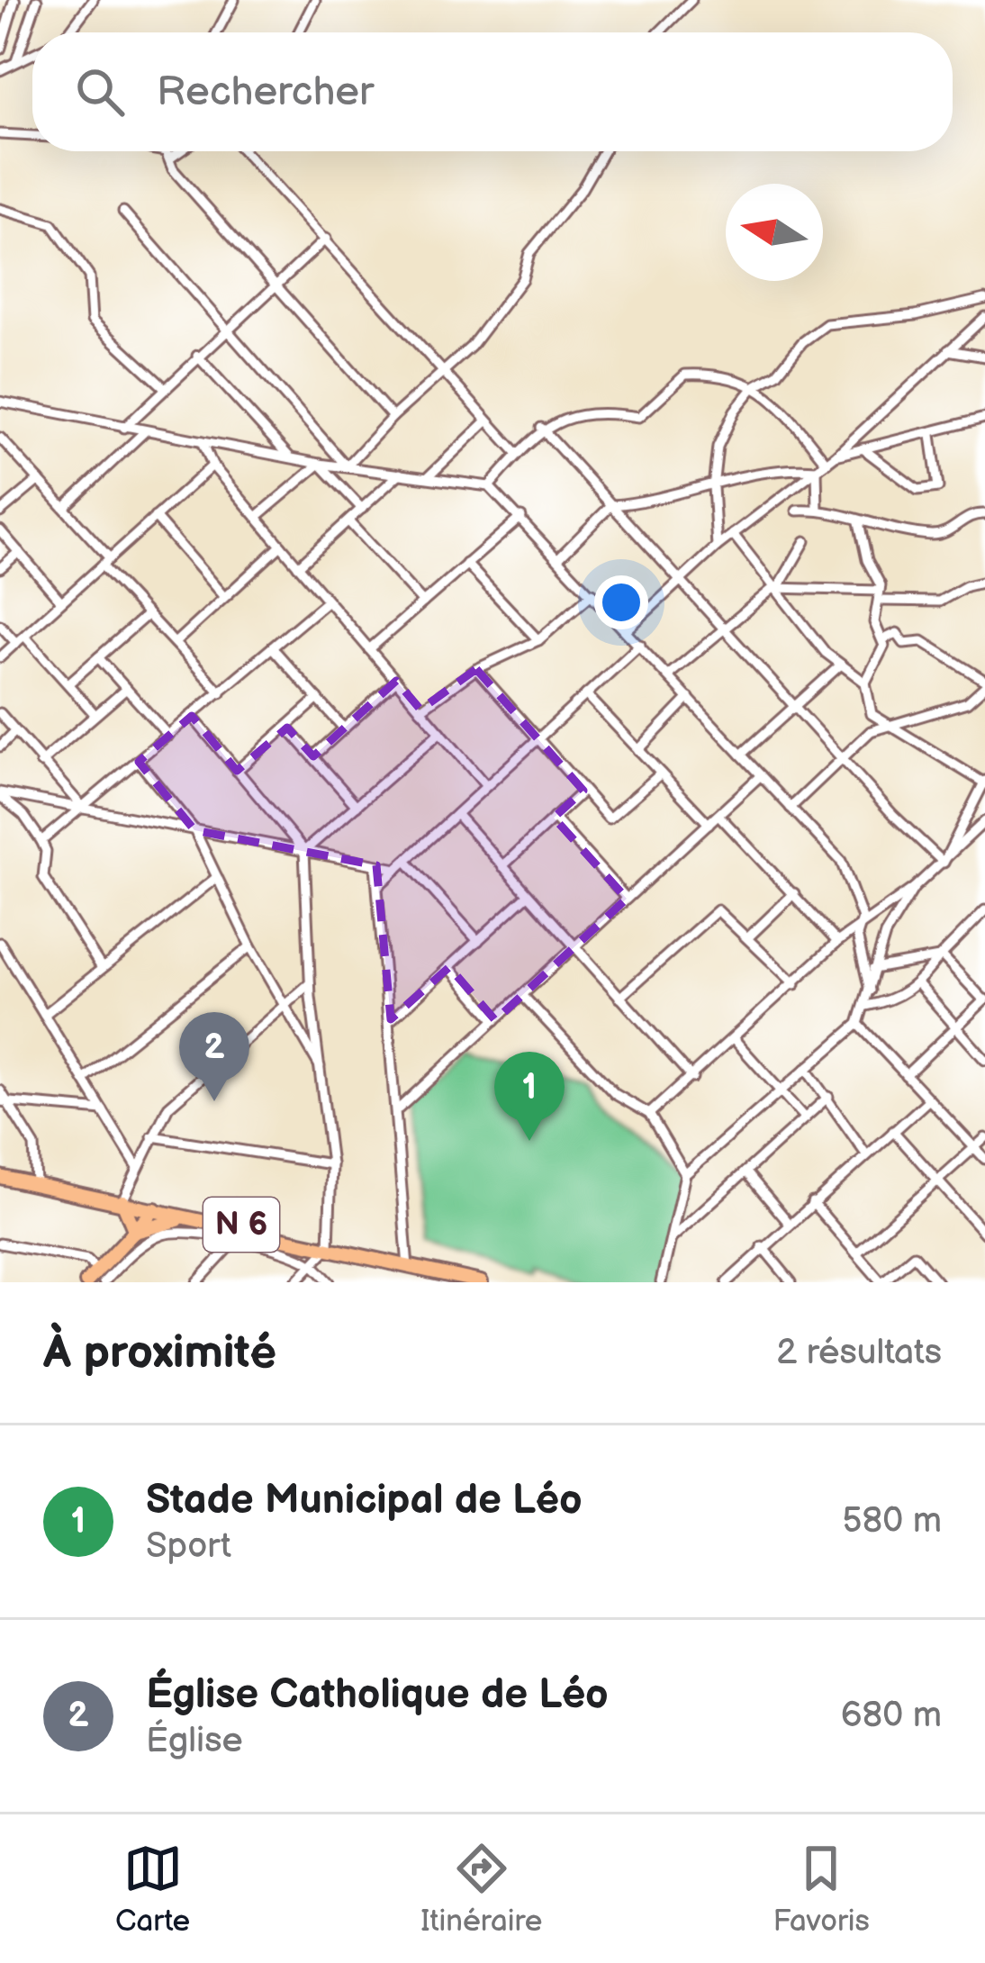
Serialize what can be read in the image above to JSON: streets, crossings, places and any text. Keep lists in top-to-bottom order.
{
  "streets": {
    "main road": ["N 6"]
  },
  "north": "left",
  "page": {
    "search": "Rechercher",
    "pins": ["2", "1"],
    "heading": ["À proximité", "2 résultats"],
    "list": [
      {
        "mark": "1",
        "name": "Stade Municipal de Léo",
        "note": "Sport",
        "value": "580 m"
      },
      {
        "mark": "2",
        "name": "Église Catholique de Léo",
        "note": "Église",
        "value": "680 m"
      }
    ],
    "nav": ["Carte", "Itinéraire", "Favoris"]
  }
}
